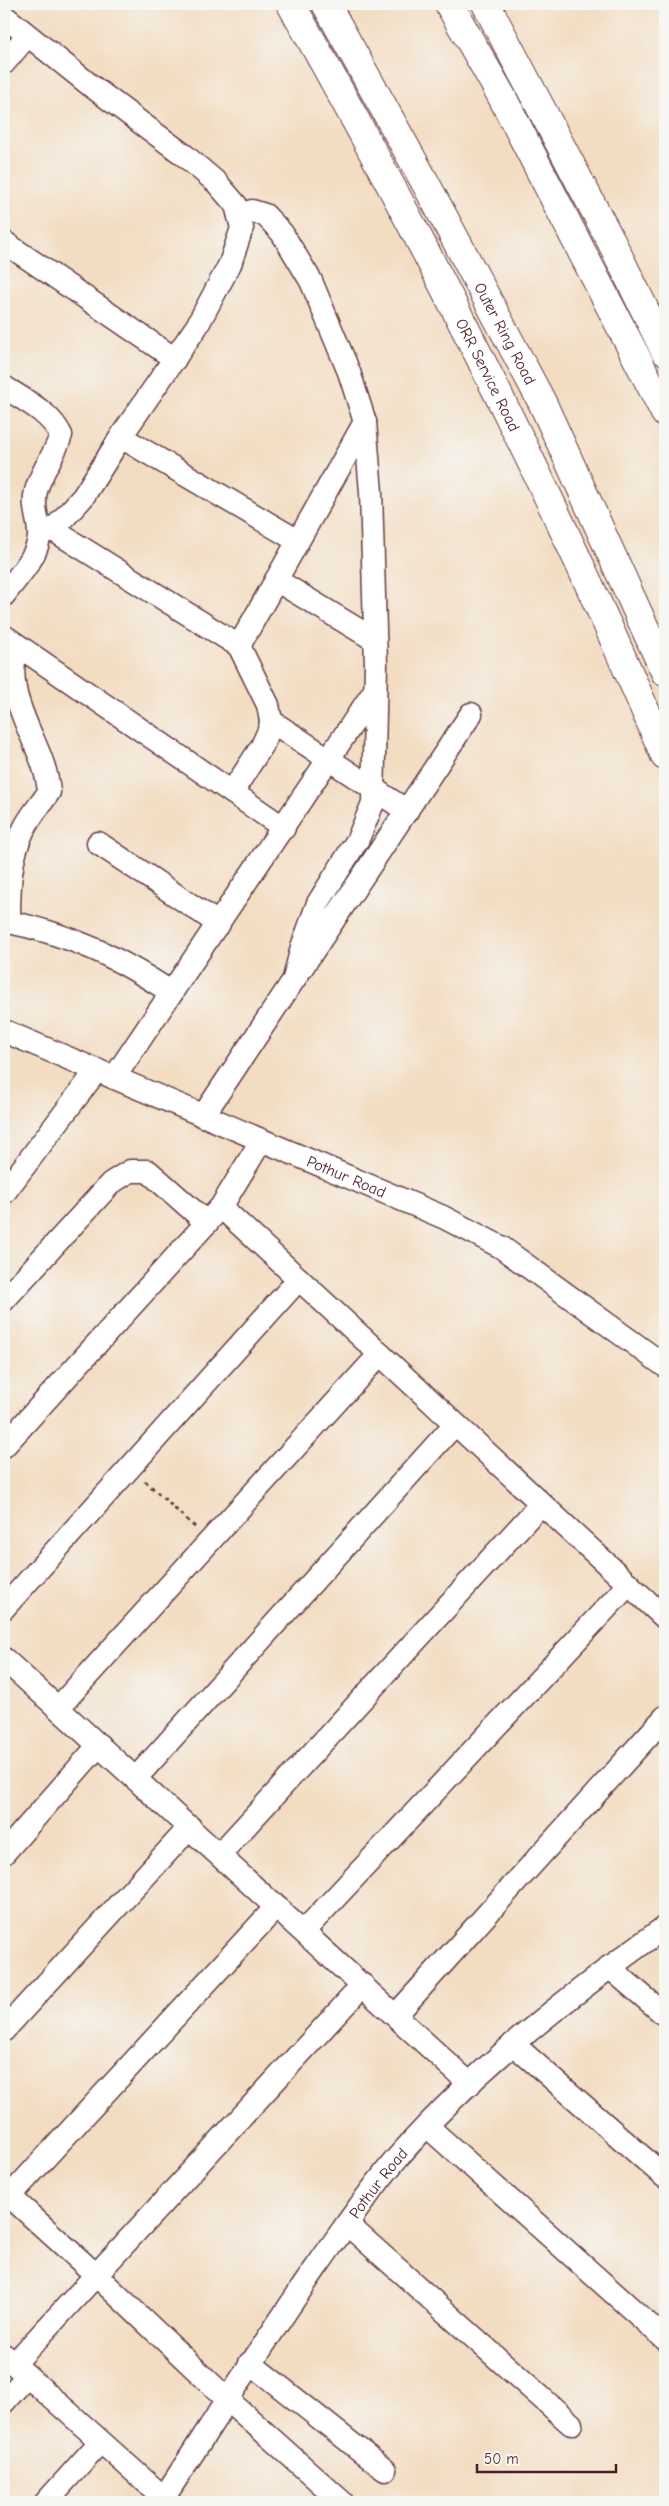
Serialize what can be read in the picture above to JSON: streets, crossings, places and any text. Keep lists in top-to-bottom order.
{
  "streets": {
    "main road": ["Outer Ring Road", "ORR Service Road"],
    "street": ["Pothur Road"]
  },
  "scale_bar": "50 m"
}
